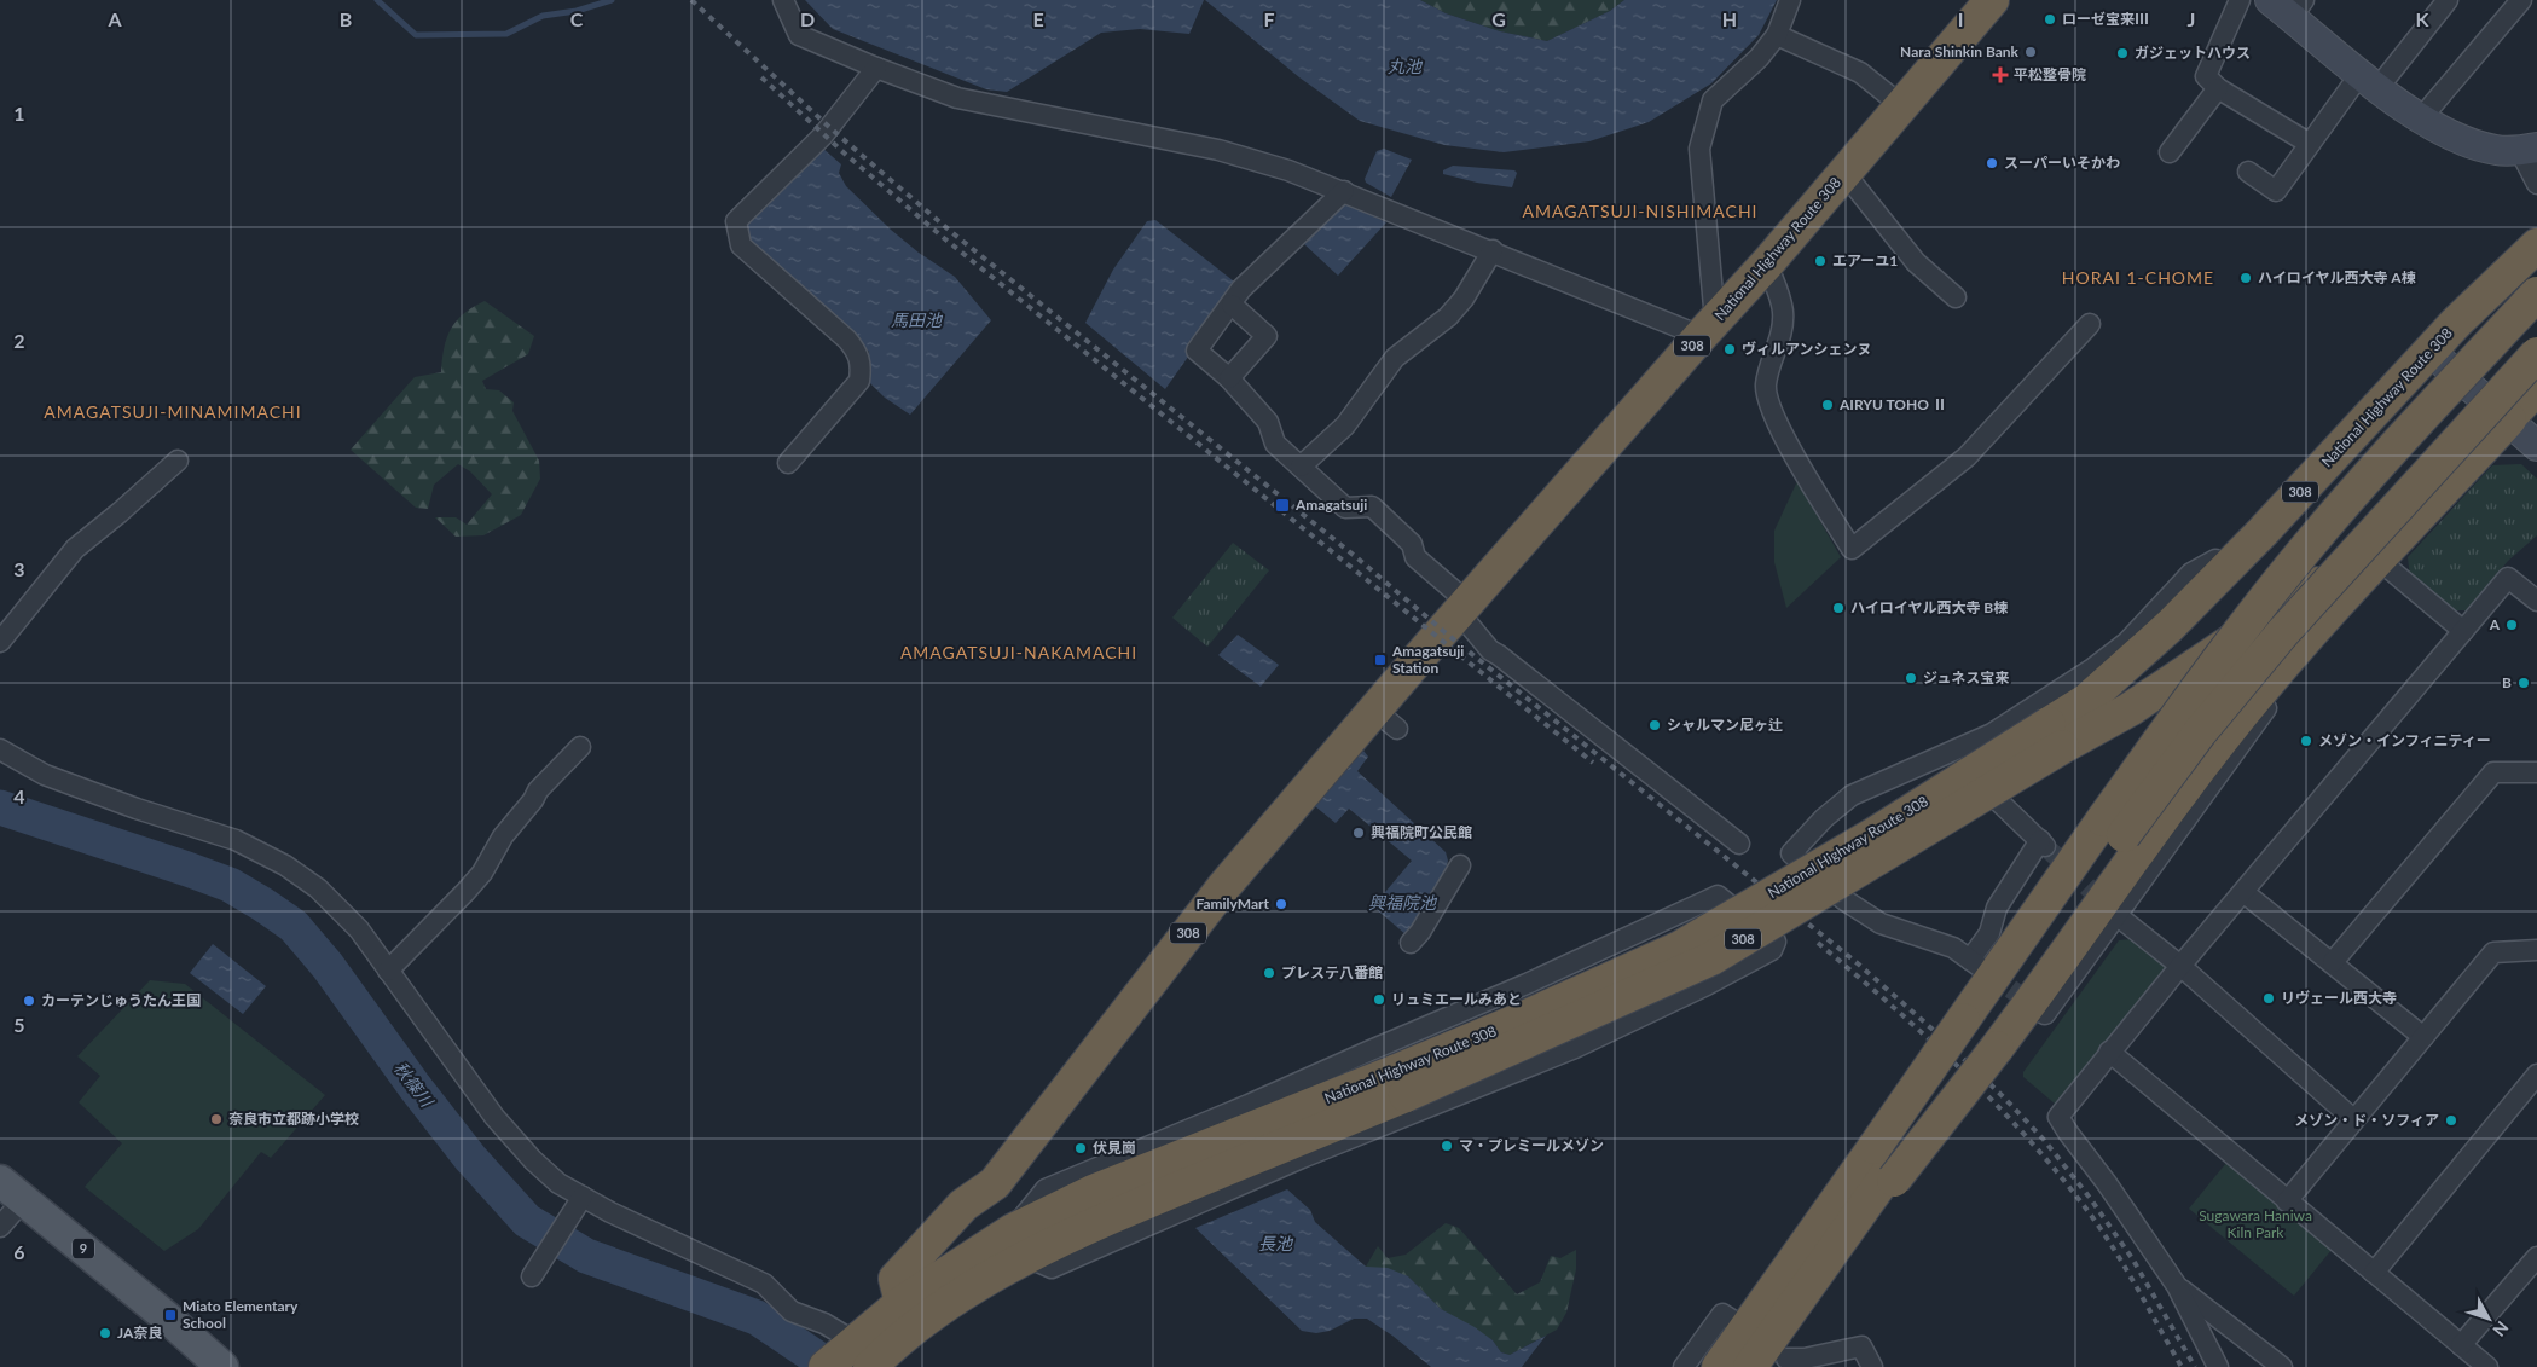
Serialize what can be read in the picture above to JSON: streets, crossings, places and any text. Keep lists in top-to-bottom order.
{
  "streets": {
    "highway": ["National Highway Route 308", "308"],
    "main road": ["9"]
  },
  "crossings": [
    ["National Highway Route 308", "308"]
  ],
  "districts": [
    "AMAGATSUJI-NISHIMACHI",
    "HORAI 1-CHOME",
    "AMAGATSUJI-MINAMIMACHI",
    "AMAGATSUJI-NAKAMACHI"
  ],
  "water": [
    "丸池",
    "馬田池",
    "興福院池",
    "秋篠川",
    "長池"
  ],
  "parks": ["Sugawara Haniwa Kiln Park"],
  "places": {
    "other": [
      "ローゼ宝来Ⅲ",
      "Nara Shinkin Bank",
      "ガジェットハウス",
      "スーパーいそかわ",
      "エアーユ1",
      "ハイロイヤル西大寺 A棟",
      "ヴィルアンシェンヌ",
      "AIRYU TOHO Ⅱ",
      "ハイロイヤル西大寺 B棟",
      "A",
      "ジュネス宝来",
      "B",
      "シャルマン尼ヶ辻",
      "メゾン・インフィニティー",
      "興福院町公民館",
      "FamilyMart",
      "プレステ八番館",
      "リヴェール西大寺",
      "リュミエールみあと",
      "カーテンじゅうたん王国",
      "奈良市立都跡小学校",
      "メゾン・ド・ソフィア",
      "マ・プレミールメゾン",
      "伏見崗",
      "JA奈良"
    ],
    "health": ["平松整骨院"],
    "transit": ["Amagatsuji", "Amagatsuji Station", "Miato Elementary School"]
  },
  "north": "bottom right",
  "grid": {
    "columns": [
      "A",
      "B",
      "C",
      "D",
      "E",
      "F",
      "G",
      "H",
      "I",
      "J",
      "K"
    ],
    "rows": [
      "1",
      "2",
      "3",
      "4",
      "5",
      "6"
    ]
  }
}
